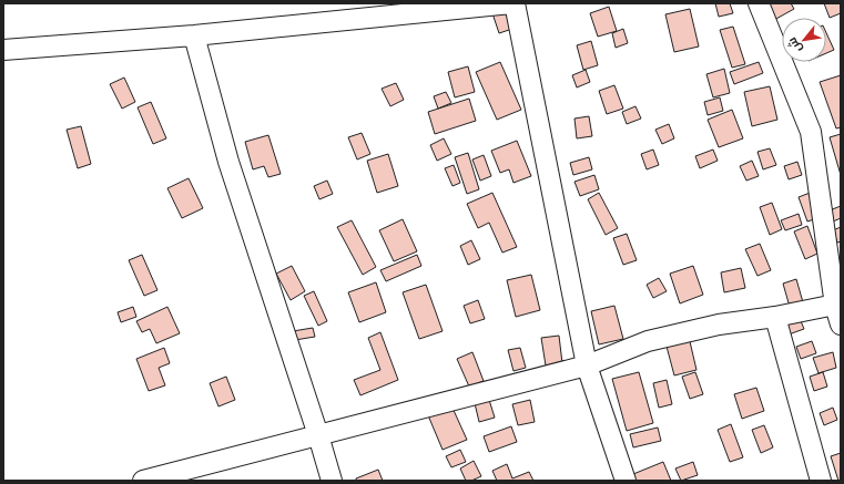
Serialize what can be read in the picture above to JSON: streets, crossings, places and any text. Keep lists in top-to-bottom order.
{
  "north": "bottom left"
}
